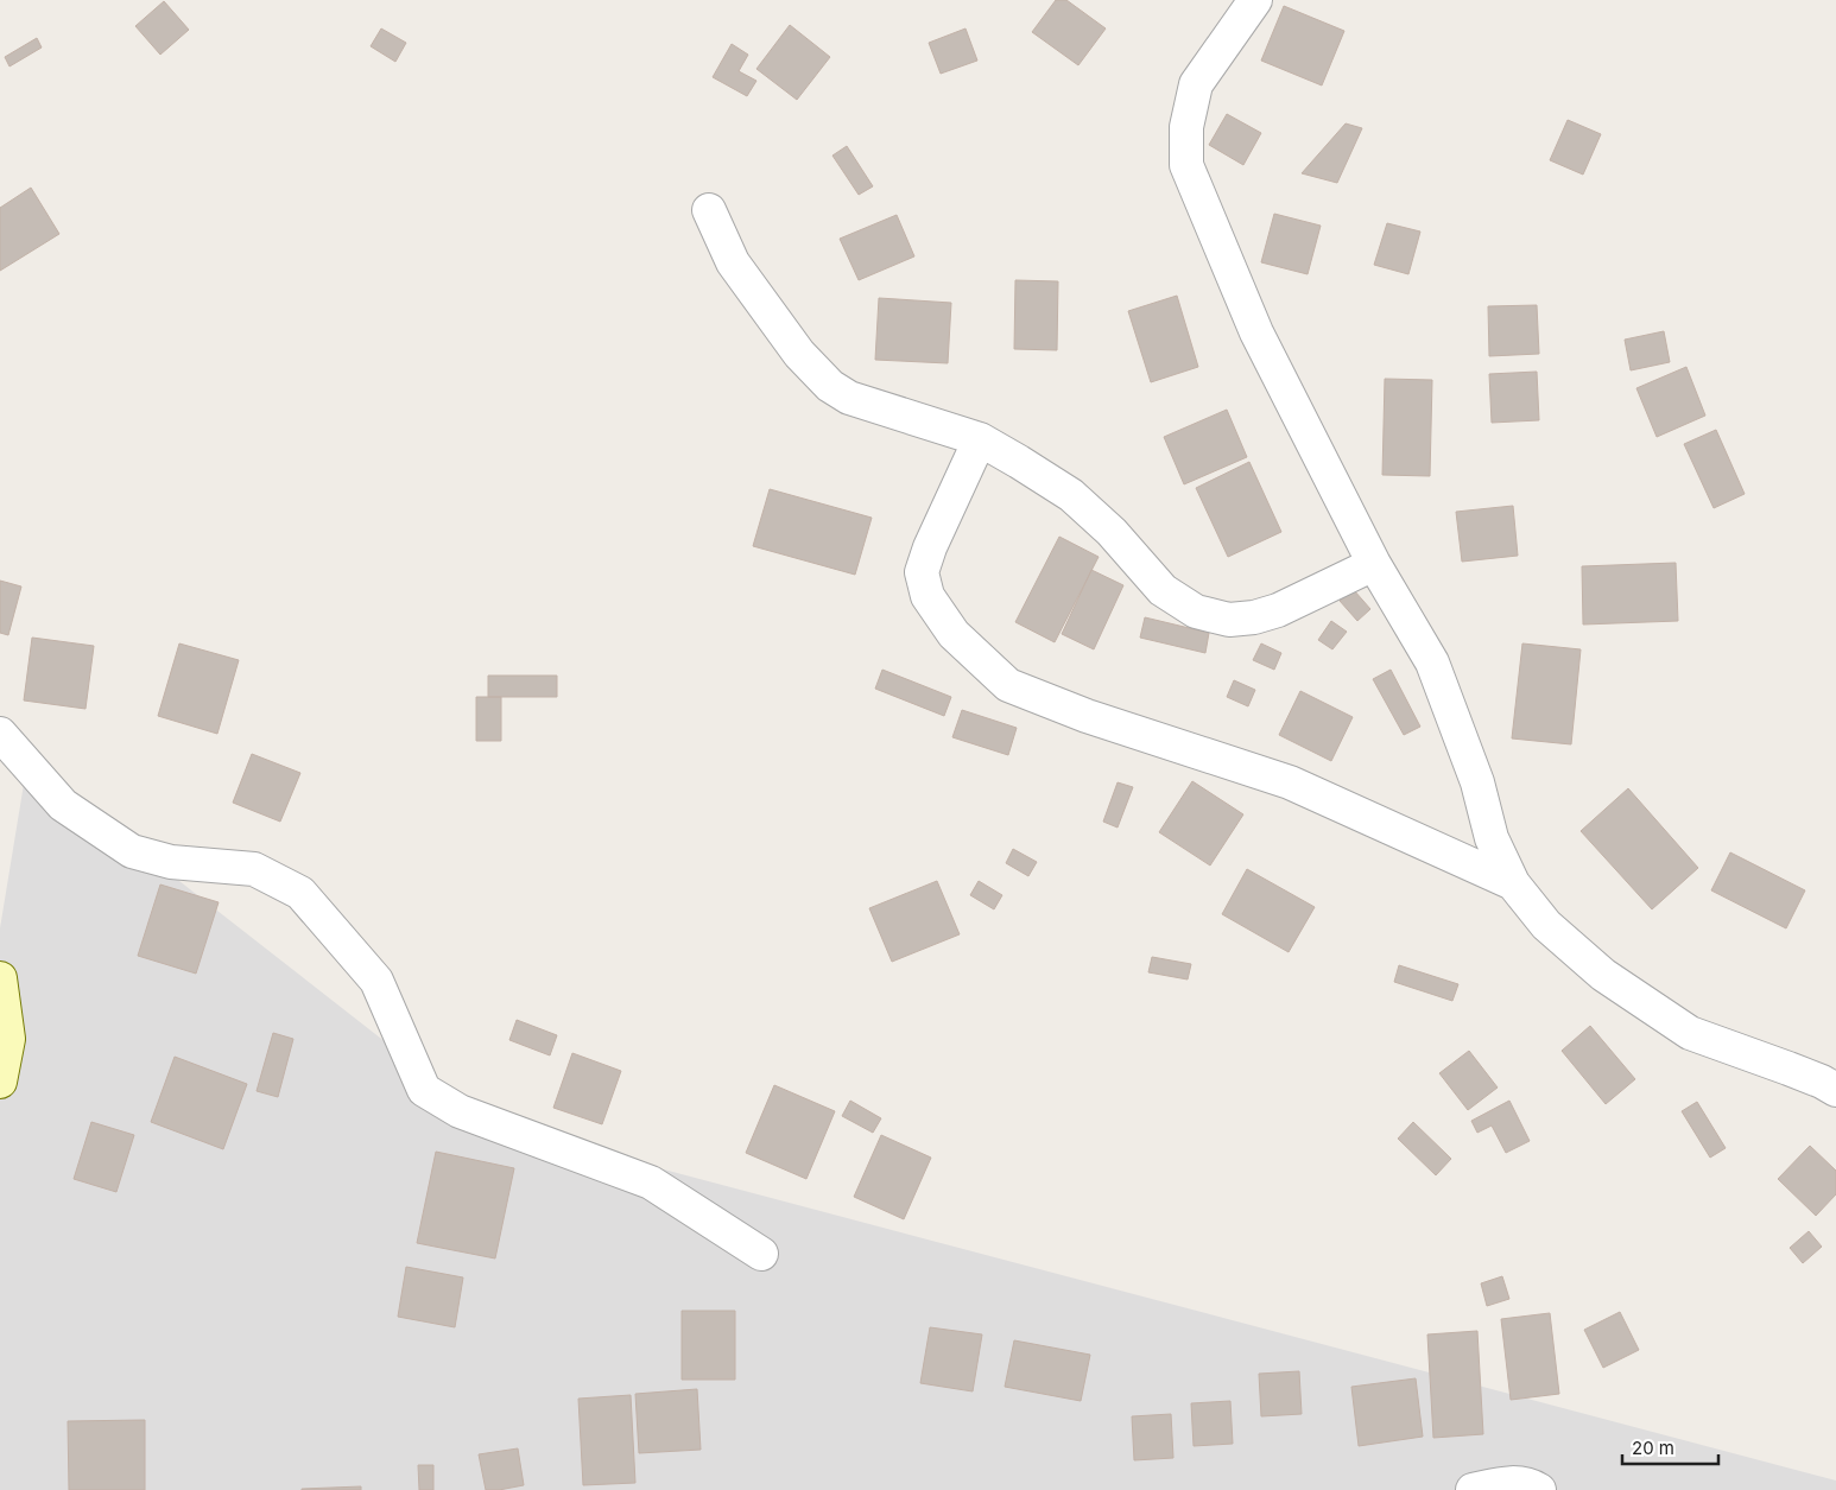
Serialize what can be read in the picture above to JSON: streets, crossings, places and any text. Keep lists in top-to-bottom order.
{
  "scale_bar": "20 m"
}
